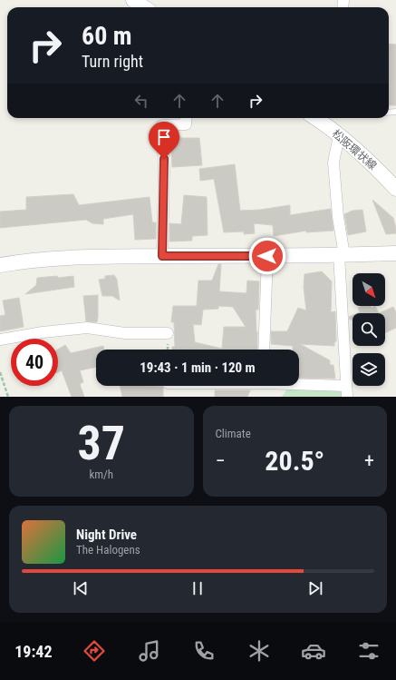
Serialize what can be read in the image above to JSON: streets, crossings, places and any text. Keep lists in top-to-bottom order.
{
  "streets": {
    "street": ["松阪環状線"]
  },
  "north": "bottom right",
  "page": {
    "turn": ["60 m", "Turn right"],
    "limit": "40",
    "trip": "19:43 · 1 min · 120 m",
    "tile": [
      ["37", "km/h"],
      "Climate"
    ],
    "heat": ["−", "20.5°", "+"],
    "song": ["Night Drive", "The Halogens"],
    "tabs": "19:42"
  }
}
